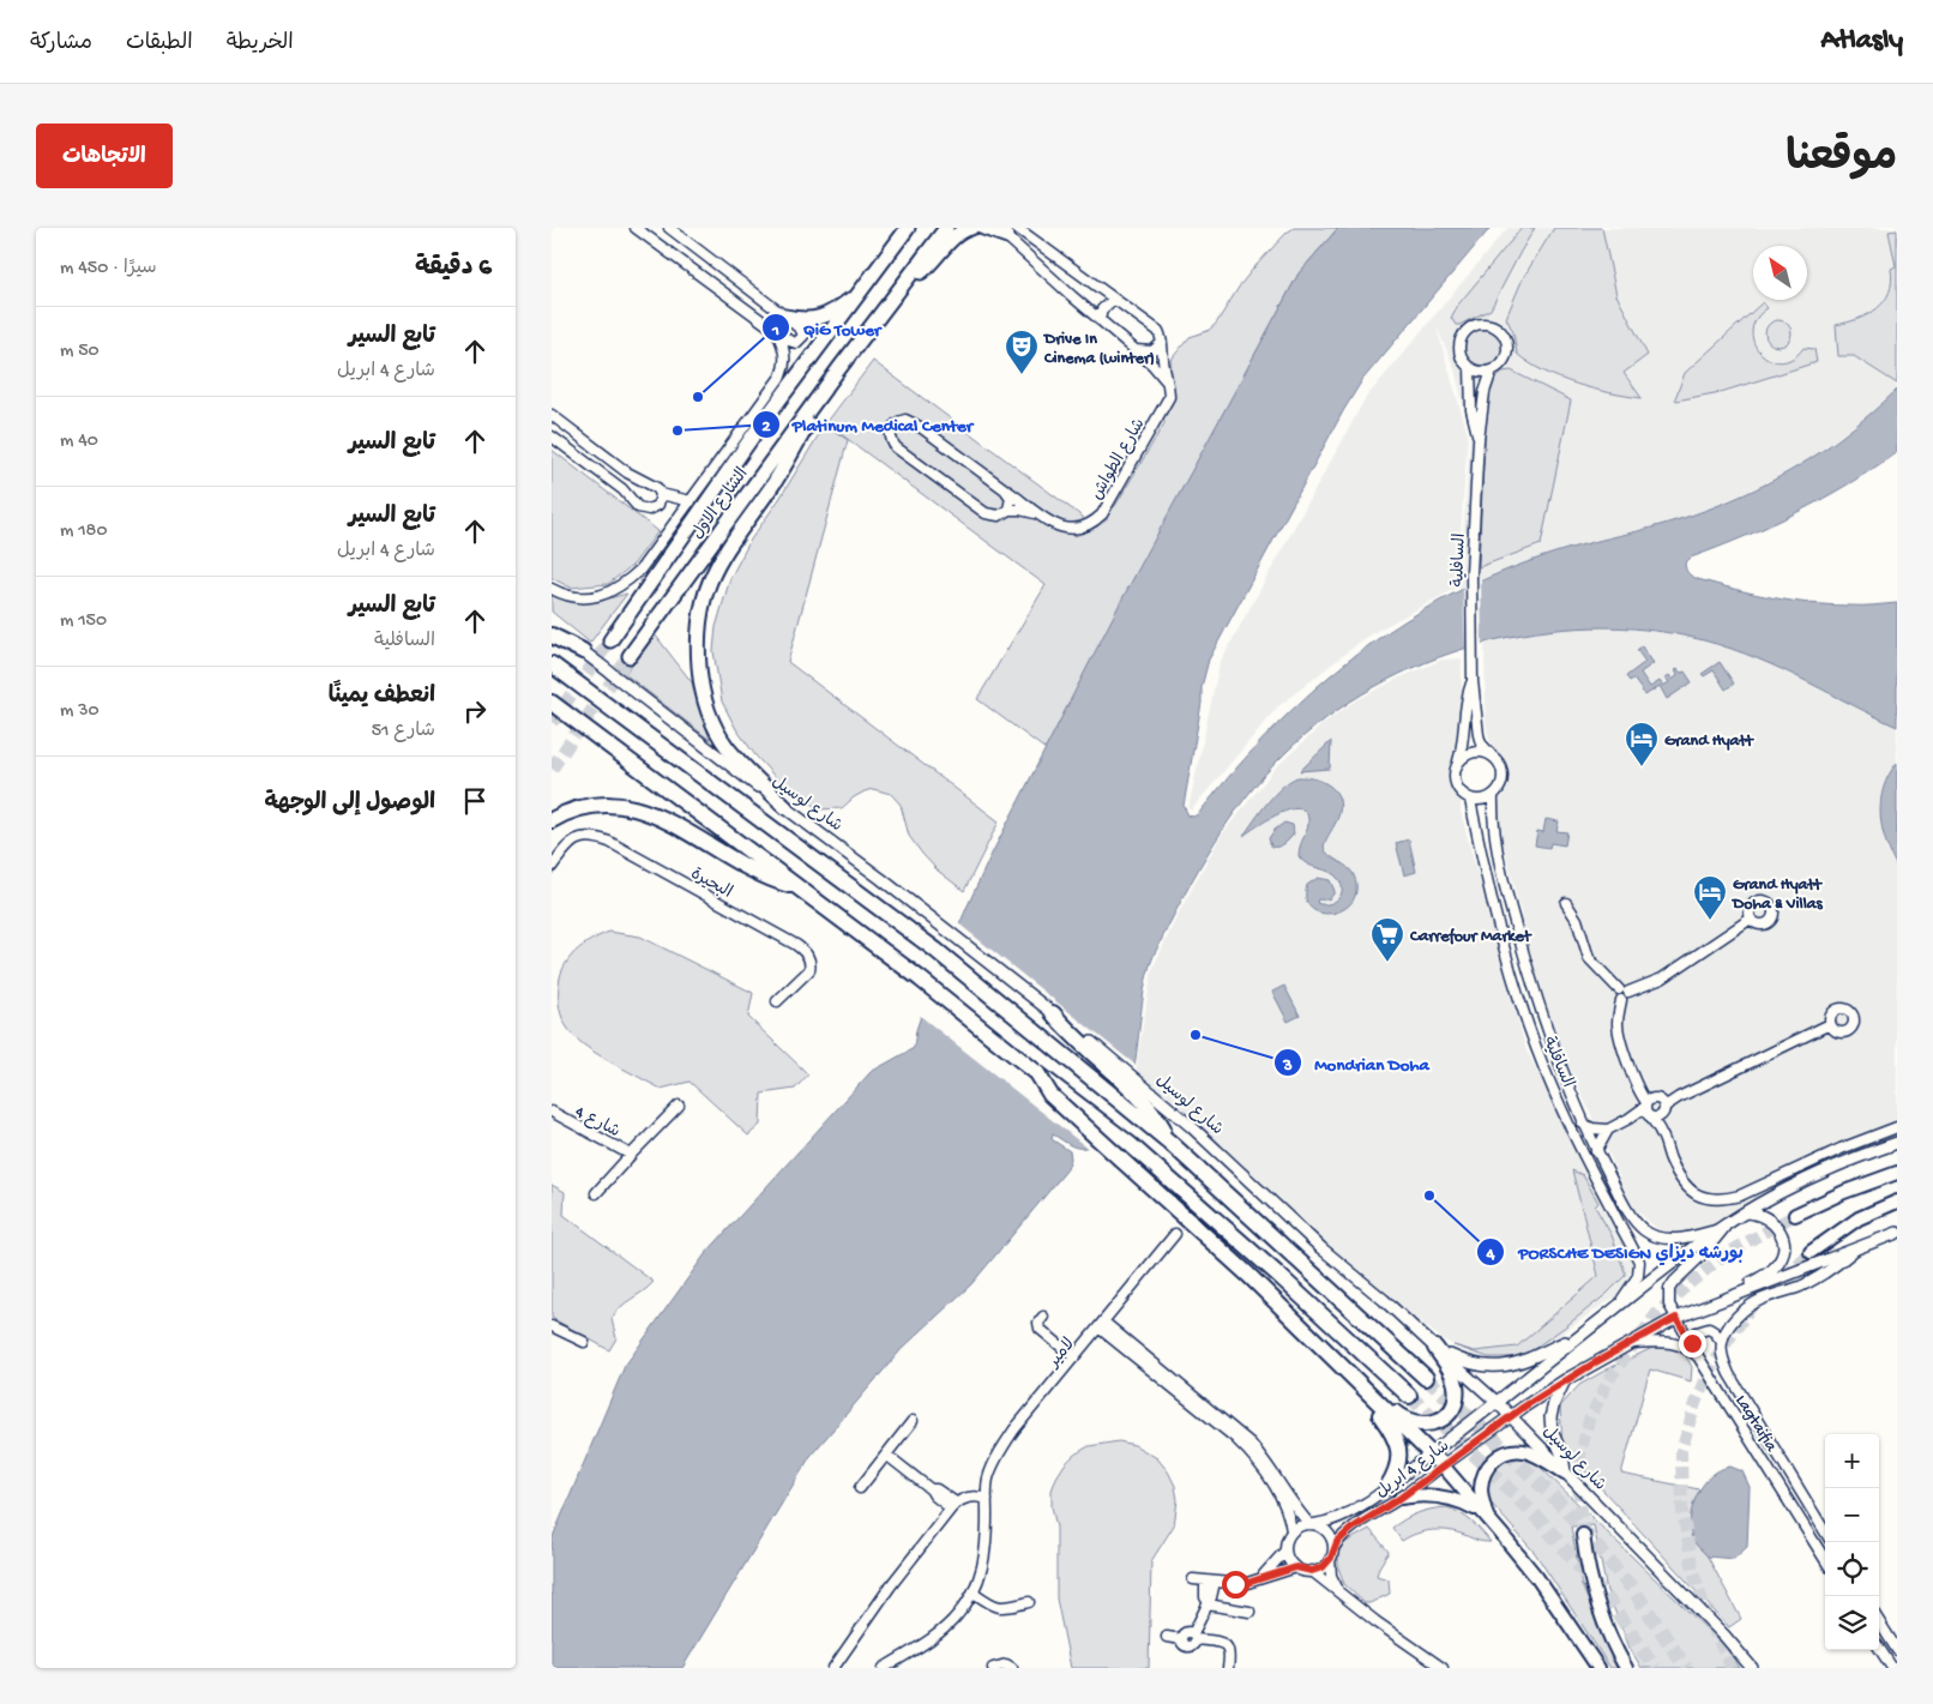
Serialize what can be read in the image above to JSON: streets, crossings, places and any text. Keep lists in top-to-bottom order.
{
  "streets": {
    "highway": ["شارع لوسيل"],
    "main road": ["الشارع الاول"],
    "street": [
      "شارع الطواش",
      "السافلية",
      "البحيرة",
      "شارع 4",
      "لامير",
      "Lagtaifia",
      "شارع 4 ابريل"
    ]
  },
  "crossings": [
    ["السافلية", "شارع لوسيل"],
    ["السافلية", "شارع 4 ابريل"],
    ["شارع لوسيل", "شارع 4 ابريل"]
  ],
  "places": {
    "theatre": ["Drive In Cinema (winter)"],
    "other": [
      "QiG Tower",
      "Platinum Medical Center",
      "Mondrian Doha",
      "PORSCHE DESIGN بورشه ديزاي"
    ],
    "hotel": ["Grand Hyatt", "Grand Hyatt Doha & Villas"],
    "supermarket": ["Carrefour Market"]
  },
  "north": "top left",
  "page": {
    "header": "Atlasly",
    "nav": ["الخريطة", "الطبقات", "مشاركة"],
    "title": "موقعنا",
    "buttons": "الاتجاهات",
    "heading": ["6 دقيقة", "سيرًا · 450 m"],
    "list": [
      ["تابع السير", "شارع 4 ابريل", "50 m"],
      ["تابع السير", "40 m"],
      ["تابع السير", "شارع 4 ابريل", "180 m"],
      ["تابع السير", "السافلية", "150 m"],
      ["انعطف يمينًا", "شارع 51", "30 m"],
      "الوصول إلى الوجهة"
    ],
    "map_buttons": ["+", "−"]
  }
}
